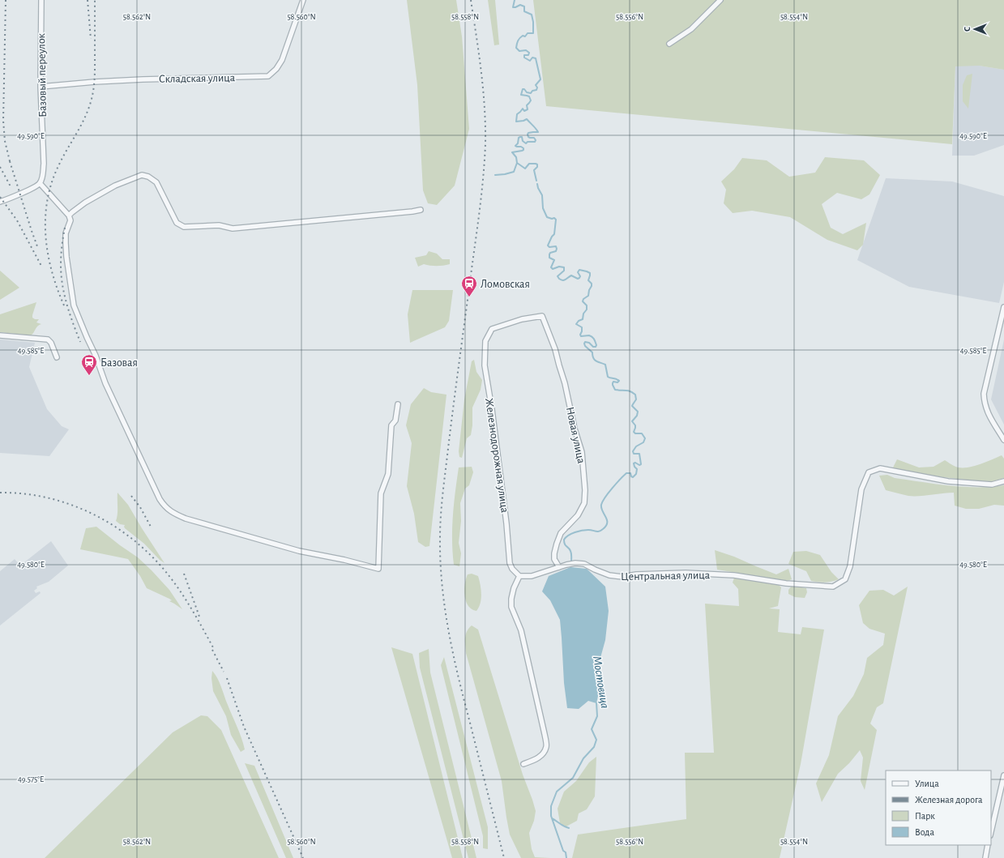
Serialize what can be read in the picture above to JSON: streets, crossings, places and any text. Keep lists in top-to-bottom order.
{
  "streets": {
    "street": [
      "Базовый переулок",
      "Складская улица",
      "Новая улица",
      "Железнодорожная улица",
      "Центральная улица"
    ]
  },
  "crossings": [
    ["Базовый переулок", "Складская улица"],
    ["Новая улица", "Железнодорожная улица"],
    ["Новая улица", "Центральная улица"],
    ["Железнодорожная улица", "Центральная улица"]
  ],
  "water": ["Мостовица"],
  "places": {
    "station": ["Ломовская", "Базовая"]
  },
  "legend": [
    "Улица",
    "Железная дорога",
    "Парк",
    "Вода"
  ],
  "north": "left",
  "coordinates": [
    "58.562°N",
    "58.560°N",
    "58.558°N",
    "58.556°N",
    "58.554°N",
    "49.590°E",
    "49.585°E",
    "49.580°E",
    "49.575°E"
  ]
}
